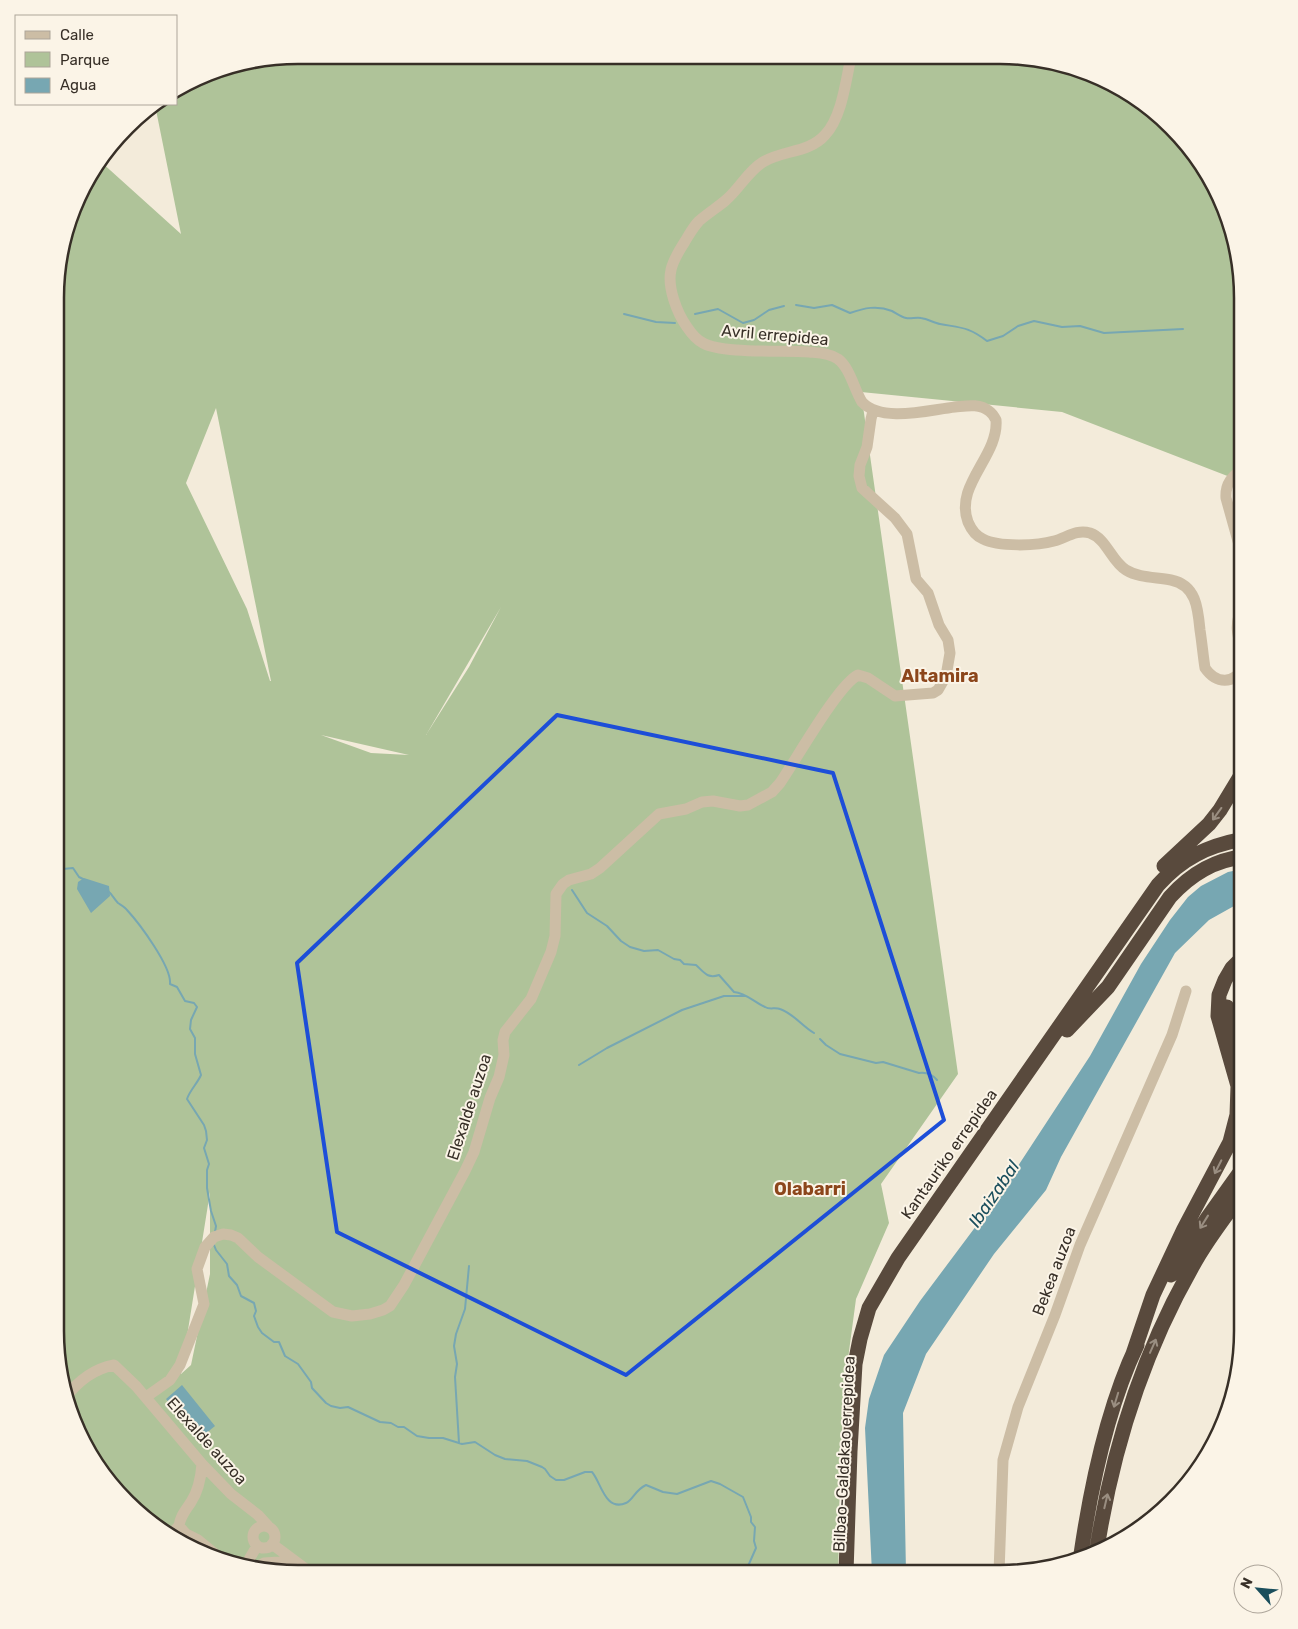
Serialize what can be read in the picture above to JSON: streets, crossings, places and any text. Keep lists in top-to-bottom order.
{
  "streets": {
    "highway": ["Kantauriko errepidea", "Bilbao-Galdakao errepidea"],
    "street": ["Avril errepidea", "Elexalde auzoa", "Bekea auzoa"]
  },
  "crossings": [
    ["Avril errepidea", "Elexalde auzoa"]
  ],
  "districts": ["Altamira", "Olabarri"],
  "water": ["Ibaizabal"],
  "legend": ["Calle", "Parque", "Agua"],
  "north": "top left"
}
